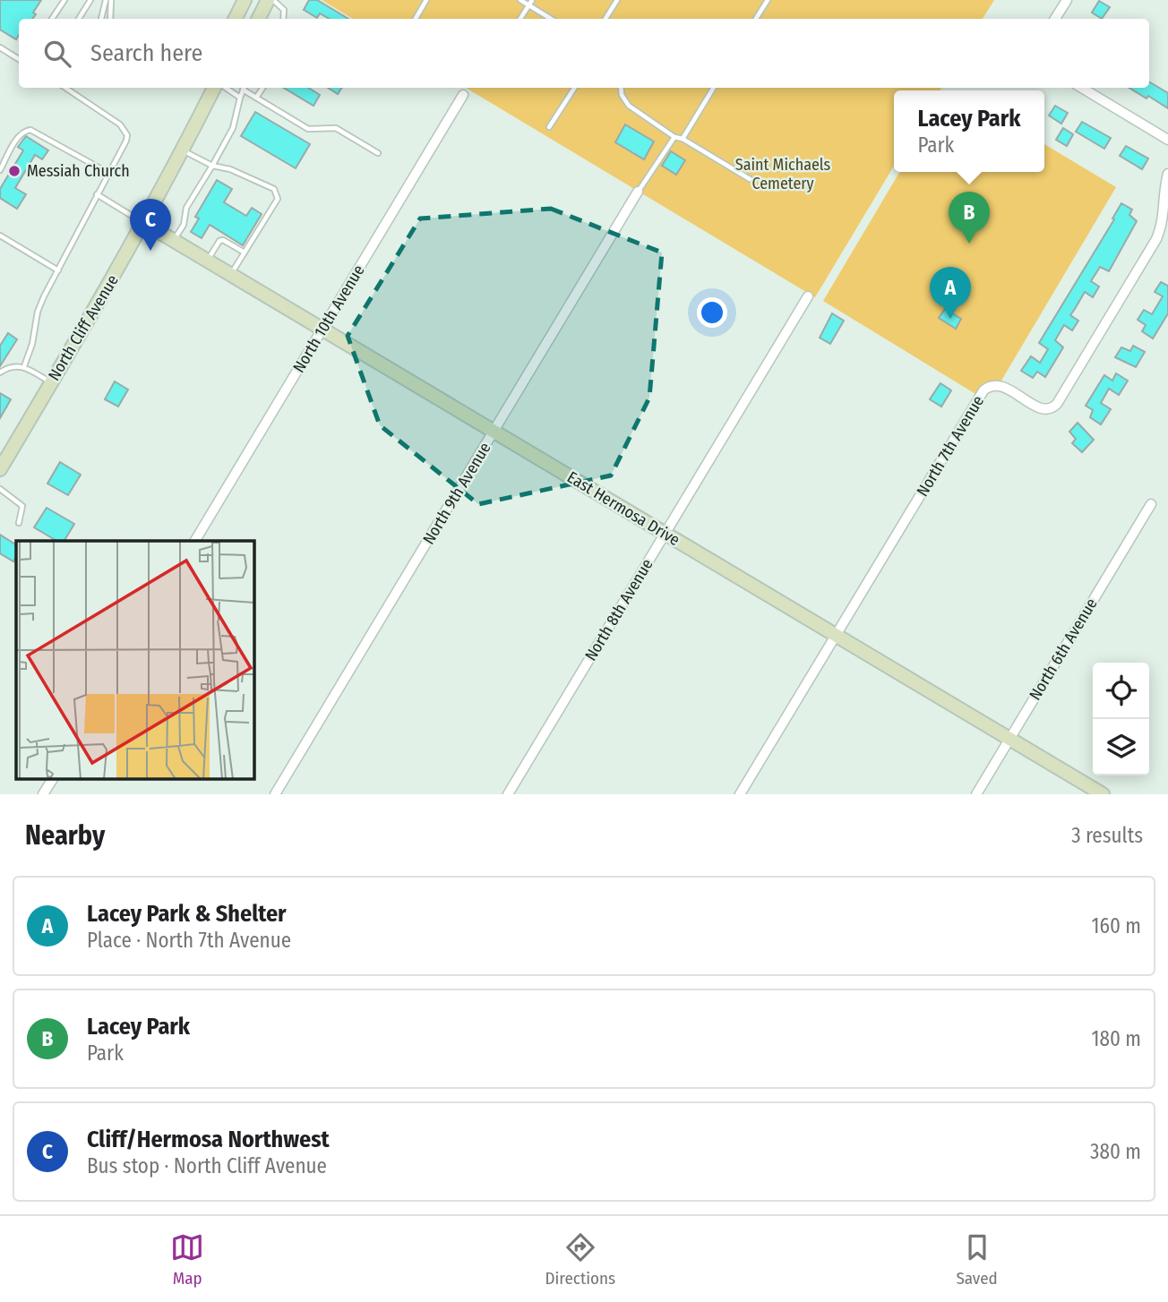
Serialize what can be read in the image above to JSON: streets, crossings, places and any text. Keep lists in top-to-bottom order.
{
  "streets": {
    "street": [
      "North 10th Avenue",
      "North Cliff Avenue",
      "North 7th Avenue",
      "North 9th Avenue",
      "East Hermosa Drive",
      "North 8th Avenue",
      "North 6th Avenue"
    ]
  },
  "crossings": [
    ["North 10th Avenue", "East Hermosa Drive"],
    ["North Cliff Avenue", "East Hermosa Drive"],
    ["North 7th Avenue", "East Hermosa Drive"],
    ["North 9th Avenue", "East Hermosa Drive"],
    ["East Hermosa Drive", "North 8th Avenue"],
    ["East Hermosa Drive", "North 6th Avenue"]
  ],
  "parks": ["Saint Michaels Cemetery"],
  "places": ["Messiah Church"],
  "page": {
    "search": "Search here",
    "popup": ["Lacey Park", "Park"],
    "pins": ["B", "C", "A"],
    "heading": ["Nearby", "3 results"],
    "list": [
      {
        "mark": "A",
        "name": "Lacey Park & Shelter",
        "note": "Place · North 7th Avenue",
        "value": "160 m"
      },
      {
        "mark": "B",
        "name": "Lacey Park",
        "note": "Park",
        "value": "180 m"
      },
      {
        "mark": "C",
        "name": "Cliff/Hermosa Northwest",
        "note": "Bus stop · North Cliff Avenue",
        "value": "380 m"
      }
    ],
    "nav": ["Map", "Directions", "Saved"]
  }
}
